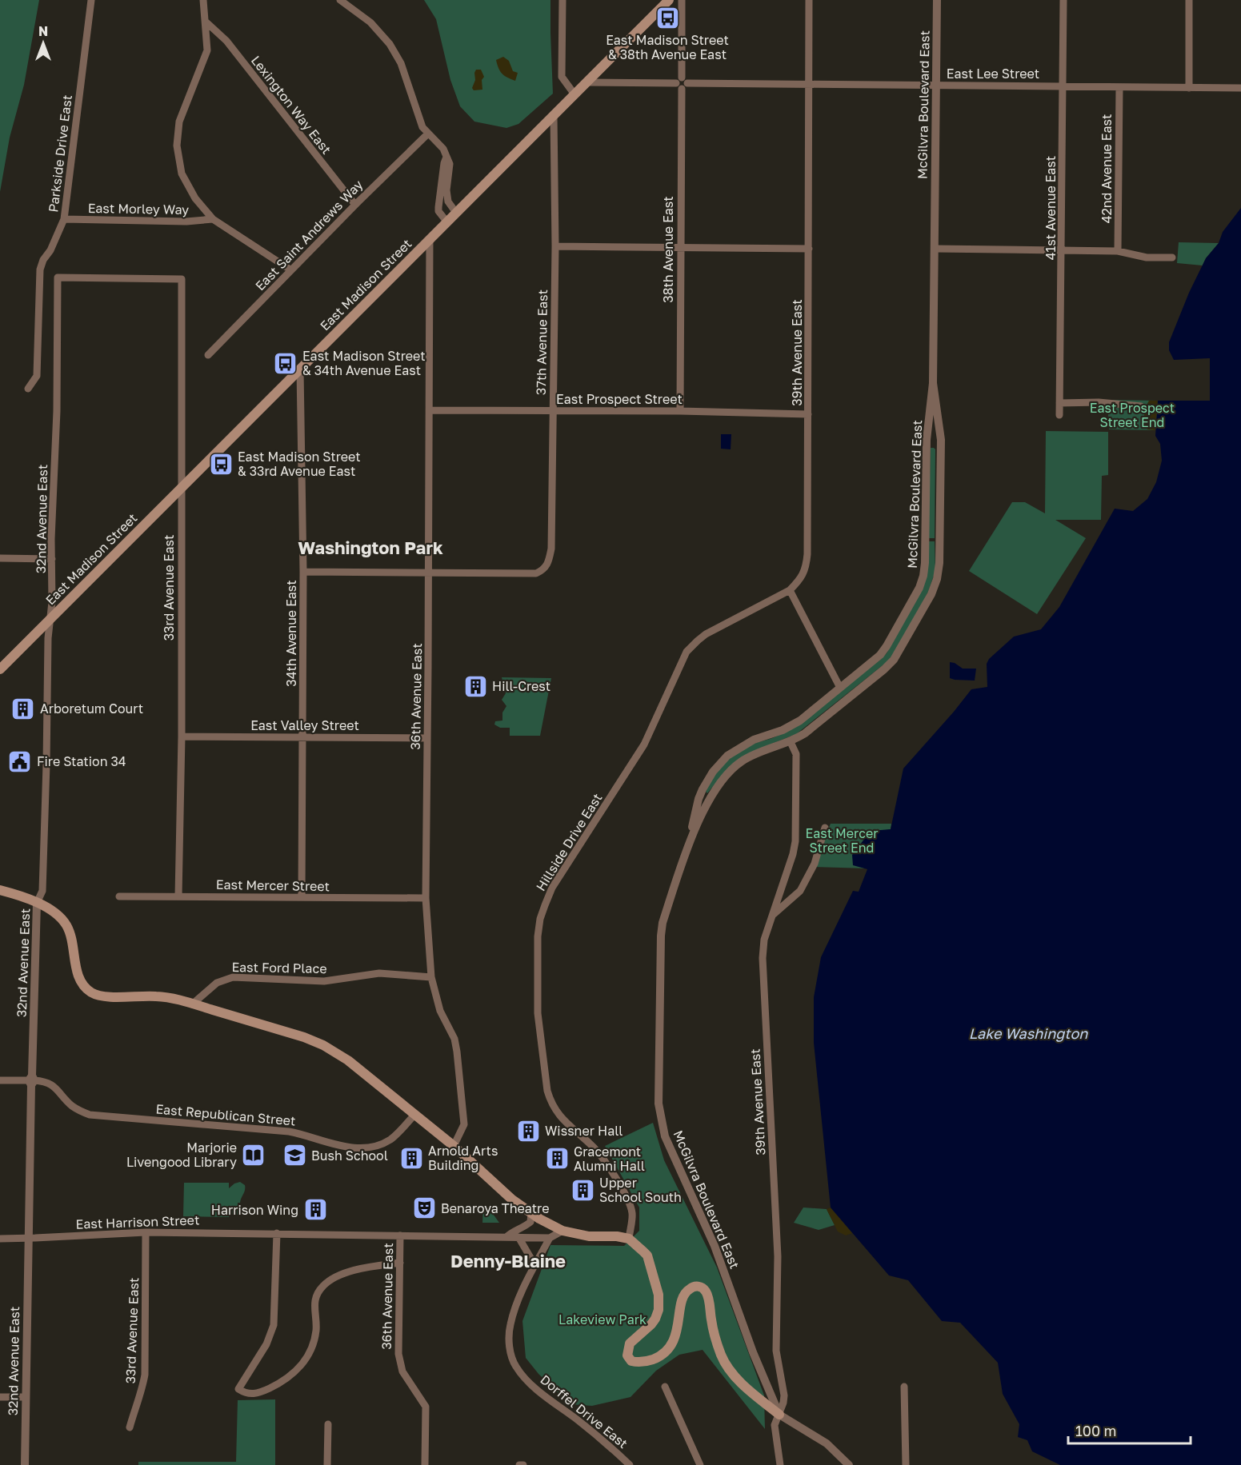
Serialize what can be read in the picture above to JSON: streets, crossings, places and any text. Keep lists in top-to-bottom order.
{
  "streets": {
    "main road": ["East Madison Street"],
    "street": [
      "East Lee Street",
      "Lexington Way East",
      "McGilvra Boulevard East",
      "Parkside Drive East",
      "42nd Avenue East",
      "41st Avenue East",
      "East Morley Way",
      "East Saint Andrews Way",
      "38th Avenue East",
      "37th Avenue East",
      "39th Avenue East",
      "East Prospect Street",
      "32nd Avenue East",
      "33rd Avenue East",
      "34th Avenue East",
      "36th Avenue East",
      "East Valley Street",
      "Hillside Drive East",
      "East Mercer Street",
      "East Ford Place",
      "East Republican Street",
      "East Harrison Street",
      "Dorffel Drive East"
    ]
  },
  "crossings": [
    ["East Lee Street", "McGilvra Boulevard East"],
    ["East Lee Street", "42nd Avenue East"],
    ["East Lee Street", "41st Avenue East"],
    ["East Lee Street", "38th Avenue East"],
    ["East Lee Street", "East Madison Street"],
    ["East Lee Street", "39th Avenue East"],
    ["Lexington Way East", "East Saint Andrews Way"],
    ["McGilvra Boulevard East", "39th Avenue East"],
    ["Parkside Drive East", "East Morley Way"],
    ["38th Avenue East", "East Prospect Street"],
    ["East Madison Street", "37th Avenue East"],
    ["East Madison Street", "32nd Avenue East"],
    ["East Madison Street", "33rd Avenue East"],
    ["East Madison Street", "34th Avenue East"],
    ["East Madison Street", "36th Avenue East"],
    ["37th Avenue East", "East Prospect Street"],
    ["37th Avenue East", "36th Avenue East"],
    ["39th Avenue East", "East Prospect Street"],
    ["39th Avenue East", "Hillside Drive East"],
    ["East Prospect Street", "36th Avenue East"],
    ["32nd Avenue East", "33rd Avenue East"],
    ["32nd Avenue East", "East Republican Street"],
    ["32nd Avenue East", "East Harrison Street"],
    ["33rd Avenue East", "East Valley Street"],
    ["33rd Avenue East", "East Mercer Street"],
    ["33rd Avenue East", "East Harrison Street"],
    ["34th Avenue East", "East Valley Street"],
    ["34th Avenue East", "East Mercer Street"],
    ["36th Avenue East", "East Valley Street"],
    ["36th Avenue East", "East Mercer Street"],
    ["36th Avenue East", "East Ford Place"],
    ["36th Avenue East", "East Harrison Street"]
  ],
  "districts": ["Washington Park", "Denny-Blaine"],
  "water": ["Lake Washington"],
  "parks": ["East Prospect Street End", "East Mercer Street End", "Lakeview Park"],
  "places": {
    "bus stop": ["East Madison Street & 38th Avenue East", "East Madison Street & 34th Avenue East", "East Madison Street & 33rd Avenue East"],
    "building": [
      "Hill-Crest",
      "Arboretum Court",
      "Wissner Hall",
      "Arnold Arts Building",
      "Gracemont Alumni Hall",
      "Upper School South",
      "Harrison Wing"
    ],
    "public building": ["Fire Station 34"],
    "library": ["Marjorie Livengood Library"],
    "school or university": ["Bush School"],
    "theatre": ["Benaroya Theatre"]
  },
  "scale_bar": "100 m",
  "north": "top"
}
